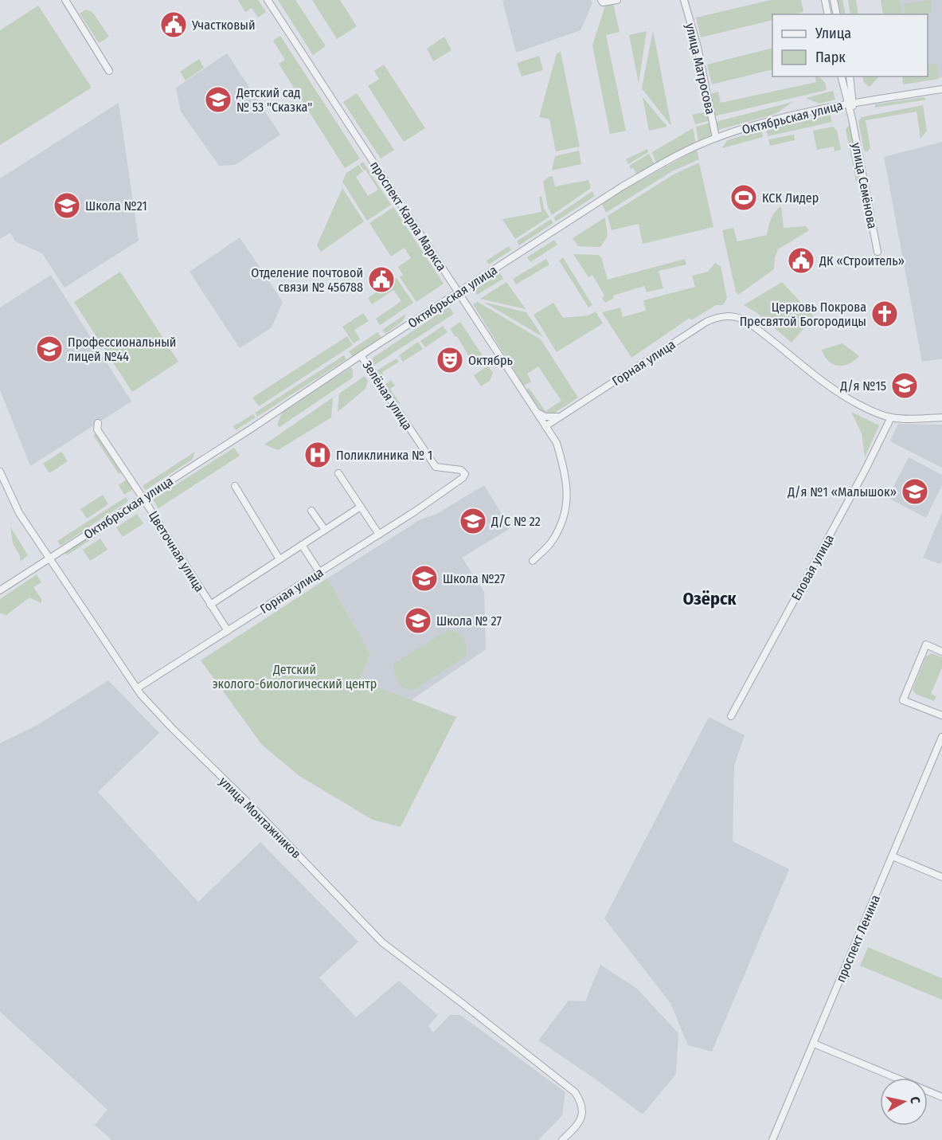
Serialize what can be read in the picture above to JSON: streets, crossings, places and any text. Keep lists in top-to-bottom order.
{
  "streets": {
    "street": [
      "улица Матросова",
      "Октябрьская улица",
      "улица Семёнова",
      "проспект Карла Маркса",
      "Горная улица",
      "Зелёная улица",
      "Цветочная улица",
      "Еловая улица",
      "улица Монтажников",
      "проспект Ленина"
    ]
  },
  "crossings": [
    ["улица Матросова", "Октябрьская улица"],
    ["Октябрьская улица", "улица Семёнова"],
    ["Октябрьская улица", "проспект Карла Маркса"],
    ["Октябрьская улица", "Зелёная улица"],
    ["Октябрьская улица", "Цветочная улица"],
    ["Октябрьская улица", "улица Монтажников"],
    ["проспект Карла Маркса", "Горная улица"],
    ["Горная улица", "Зелёная улица"],
    ["Горная улица", "Цветочная улица"],
    ["Горная улица", "Еловая улица"],
    ["Горная улица", "улица Монтажников"]
  ],
  "districts": ["Озёрск"],
  "parks": ["Детский эколого-биологический центр"],
  "places": {
    "public building": ["Участковый", "ДК «Строитель»", "Отделение почтовой связи № 456788"],
    "school or university": [
      "Детский сад № 53 \"Сказка\"",
      "Школа №21",
      "Профессиональный лицей №44",
      "Д/я №15",
      "Д/я №1 «Малышок»",
      "Д/С № 22",
      "Школа №27",
      "Школа № 27"
    ],
    "sports": ["КСК Лидер"],
    "church": ["Церковь Покрова Пресвятой Богородицы"],
    "theatre": ["Октябрь"],
    "hospital": ["Поликлиника № 1"]
  },
  "legend": ["Улица", "Парк"],
  "north": "right"
}
